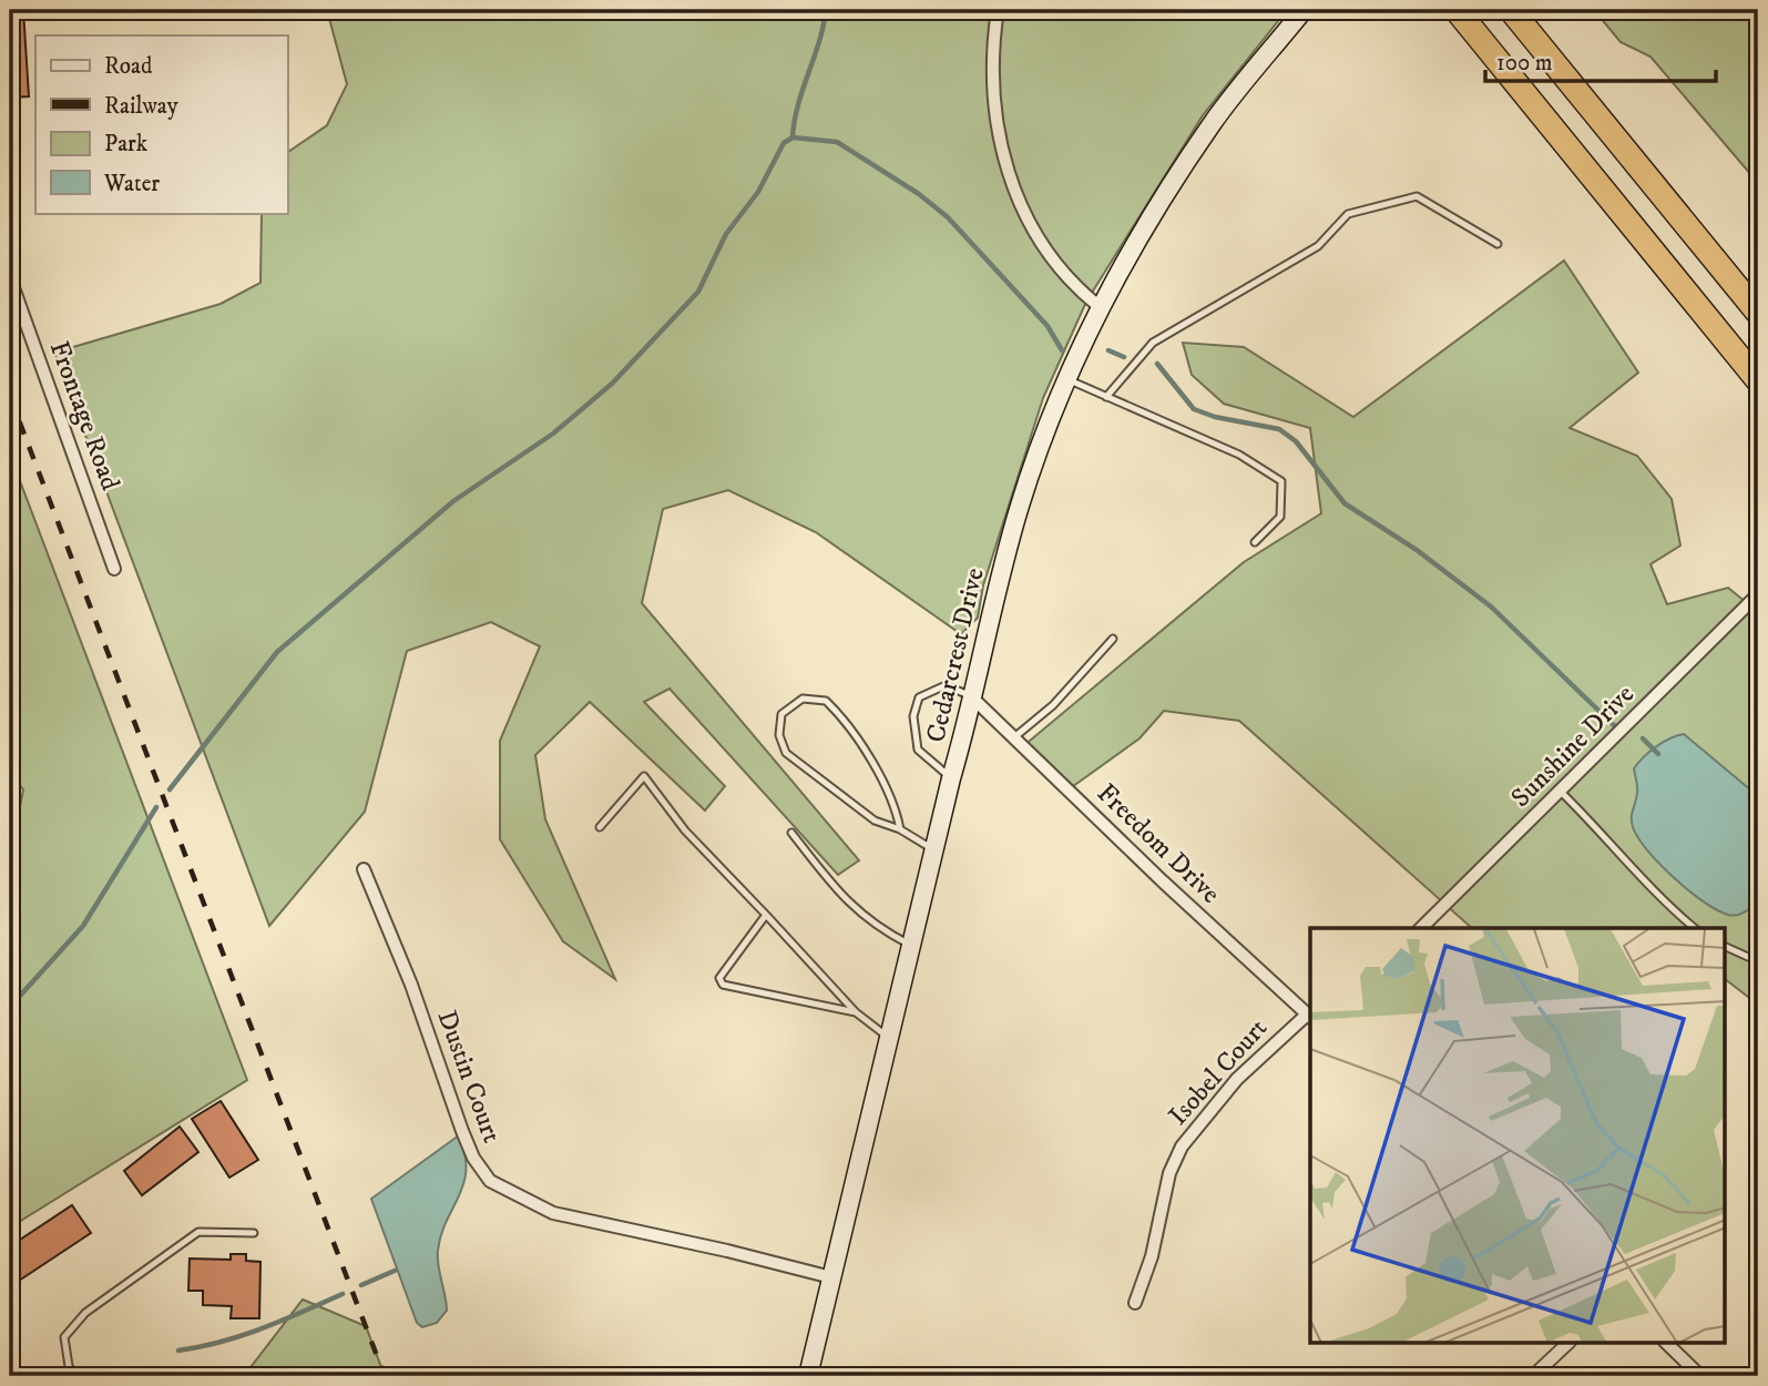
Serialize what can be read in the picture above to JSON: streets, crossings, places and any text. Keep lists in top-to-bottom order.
{
  "streets": {
    "street": [
      "Frontage Road",
      "Cedarcrest Drive",
      "Sunshine Drive",
      "Freedom Drive",
      "Isobel Court",
      "Dustin Court"
    ]
  },
  "crossings": [
    ["Cedarcrest Drive", "Freedom Drive"],
    ["Cedarcrest Drive", "Dustin Court"],
    ["Freedom Drive", "Isobel Court"]
  ],
  "legend": [
    "Road",
    "Railway",
    "Park",
    "Water"
  ],
  "scale_bar": "100 m"
}
